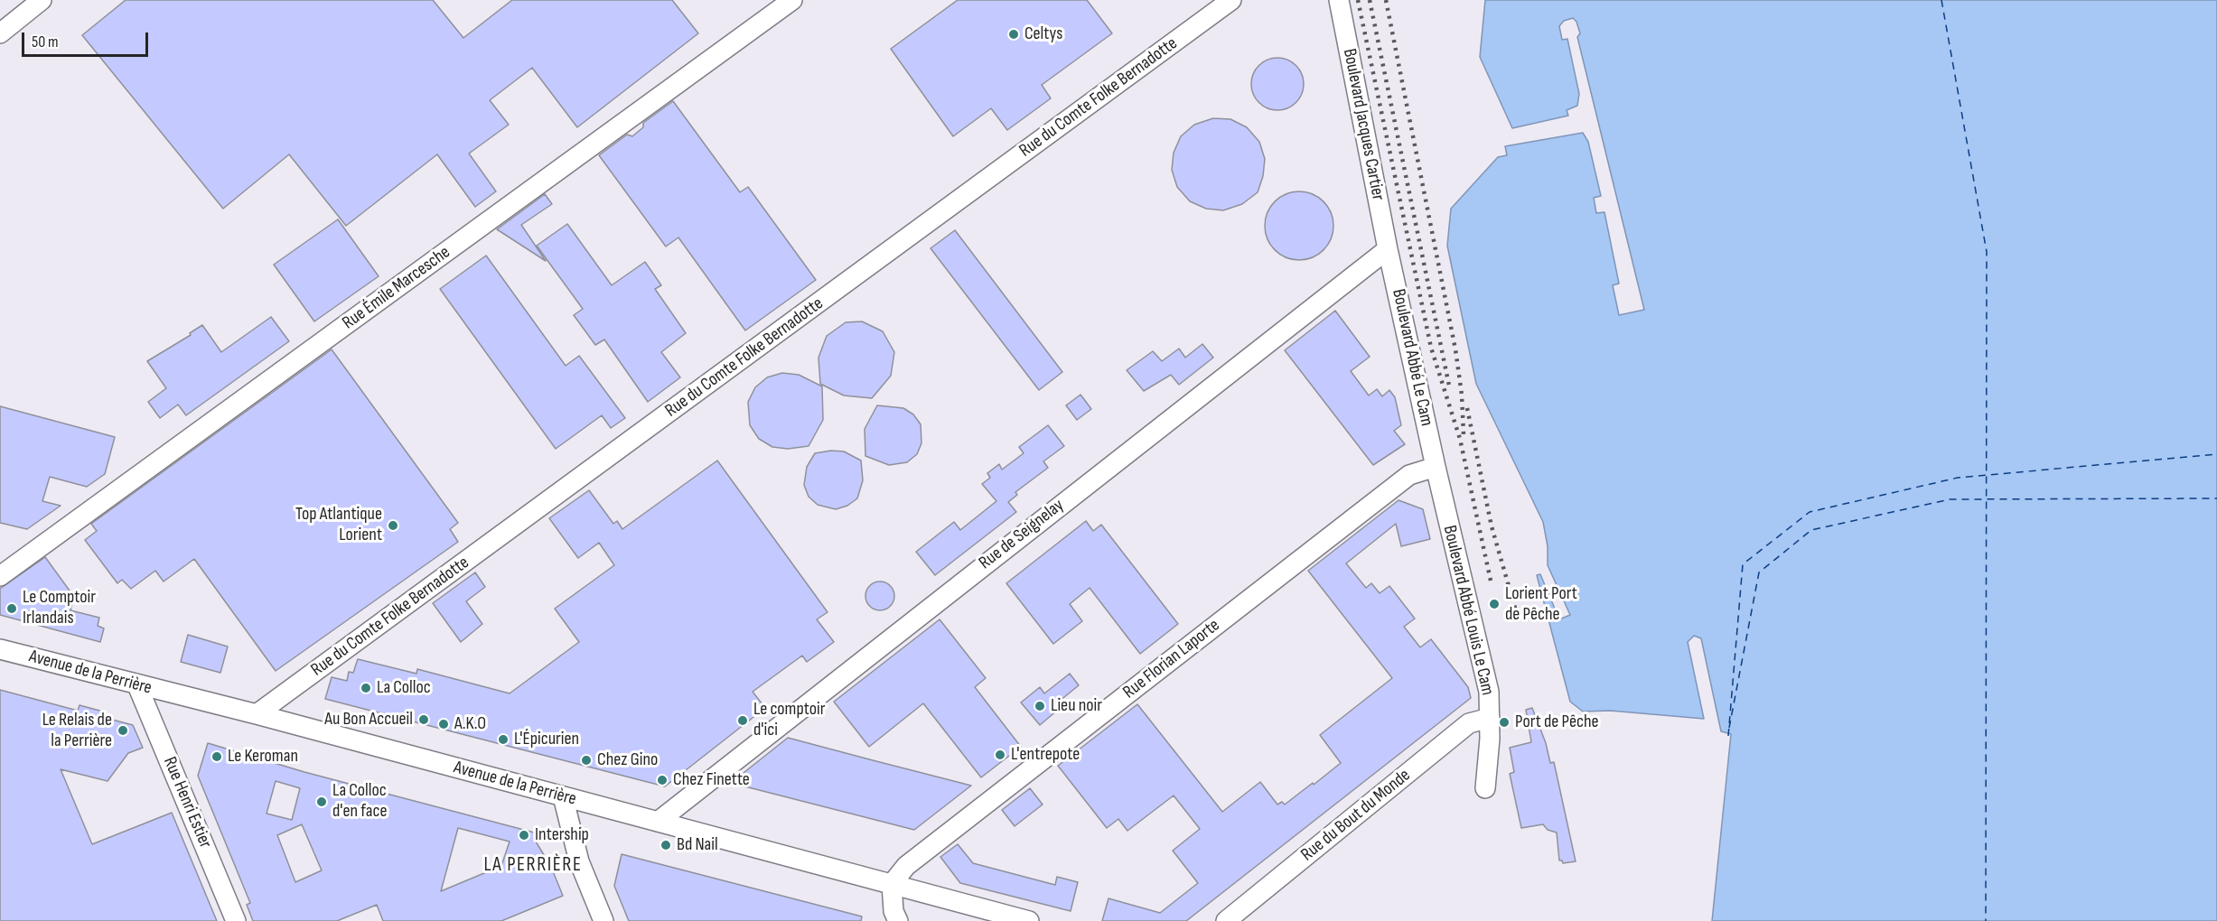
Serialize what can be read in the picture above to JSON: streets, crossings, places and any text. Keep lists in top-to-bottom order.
{
  "streets": {
    "street": [
      "Rue du Comte Folke Bernadotte",
      "Boulevard Jacques Cartier",
      "Rue Émile Marcesche",
      "Boulevard Abbé Le Cam",
      "Rue de Seignelay",
      "Boulevard Abbé Louis Le Cam",
      "Rue Florian Laporte",
      "Avenue de la Perrière",
      "Rue Henri Estier",
      "Rue du Bout du Monde"
    ]
  },
  "crossings": [
    ["Rue du Comte Folke Bernadotte", "Avenue de la Perrière"],
    ["Boulevard Jacques Cartier", "Boulevard Abbé Le Cam"],
    ["Boulevard Jacques Cartier", "Rue de Seignelay"],
    ["Boulevard Abbé Le Cam", "Rue de Seignelay"],
    ["Boulevard Abbé Le Cam", "Boulevard Abbé Louis Le Cam"],
    ["Boulevard Abbé Le Cam", "Rue Florian Laporte"],
    ["Rue de Seignelay", "Avenue de la Perrière"],
    ["Boulevard Abbé Louis Le Cam", "Rue Florian Laporte"],
    ["Boulevard Abbé Louis Le Cam", "Rue du Bout du Monde"],
    ["Rue Florian Laporte", "Avenue de la Perrière"],
    ["Avenue de la Perrière", "Rue Henri Estier"]
  ],
  "districts": ["LA PERRIÈRE"],
  "places": [
    "Celtys",
    "Top Atlantique Lorient",
    "Lorient Port de Pêche",
    "Le Comptoir Irlandais",
    "La Colloc",
    "Lieu noir",
    "Au Bon Accueil",
    "Le comptoir d'ici",
    "Port de Pêche",
    "A.K.O",
    "Le Relais de la Perrière",
    "L'Épicurien",
    "L'entrepote",
    "Le Keroman",
    "Chez Gino",
    "Chez Finette",
    "La Colloc d'en face",
    "Intership",
    "Bd Nail"
  ],
  "scale_bar": "50 m"
}
